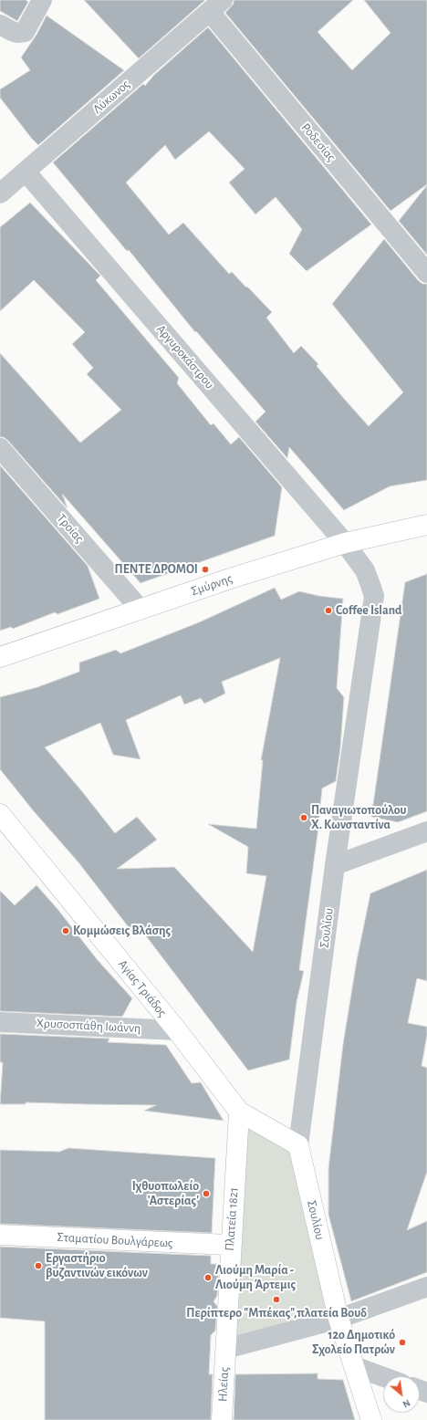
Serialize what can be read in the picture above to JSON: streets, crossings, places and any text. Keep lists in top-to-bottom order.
{
  "streets": {
    "street": [
      "Λύκωνος",
      "Ροδεσίας",
      "Αργυροκάστρου",
      "Τροίας",
      "Σμύρνης",
      "Σουλίου",
      "Αγίας Τριάδος",
      "Χρυσοσπάθη Ιωάννη",
      "Πλατεία 1821",
      "Σταματίου Βουλγάρεως",
      "Ηλείας"
    ]
  },
  "crossings": [
    ["Λύκωνος", "Ροδεσίας"],
    ["Λύκωνος", "Αργυροκάστρου"],
    ["Αργυροκάστρου", "Σμύρνης"],
    ["Αργυροκάστρου", "Σουλίου"],
    ["Τροίας", "Σμύρνης"],
    ["Σμύρνης", "Σουλίου"],
    ["Σουλίου", "Αγίας Τριάδος"],
    ["Αγίας Τριάδος", "Χρυσοσπάθη Ιωάννη"],
    ["Αγίας Τριάδος", "Πλατεία 1821"],
    ["Πλατεία 1821", "Σταματίου Βουλγάρεως"],
    ["Πλατεία 1821", "Ηλείας"]
  ],
  "places": [
    "ΠΕΝΤΕ ΔΡΟΜΟΙ",
    "Coffee Island",
    "Παναγιωτοπούλου Χ. Κωνσταντίνα",
    "Κομμώσεις Βλάσης",
    "Ιχθυοπωλείο 'Αστερίας'",
    "Εργαστήριο βυζαντινών εικόνων",
    "Λιούμη Μαρία - Λιούμη Άρτεμις",
    "Περίπτερο \"Μπέκας\",πλατεία Βουδ",
    "12ο Δημοτικό Σχολείο Πατρών"
  ],
  "north": "bottom right"
}
